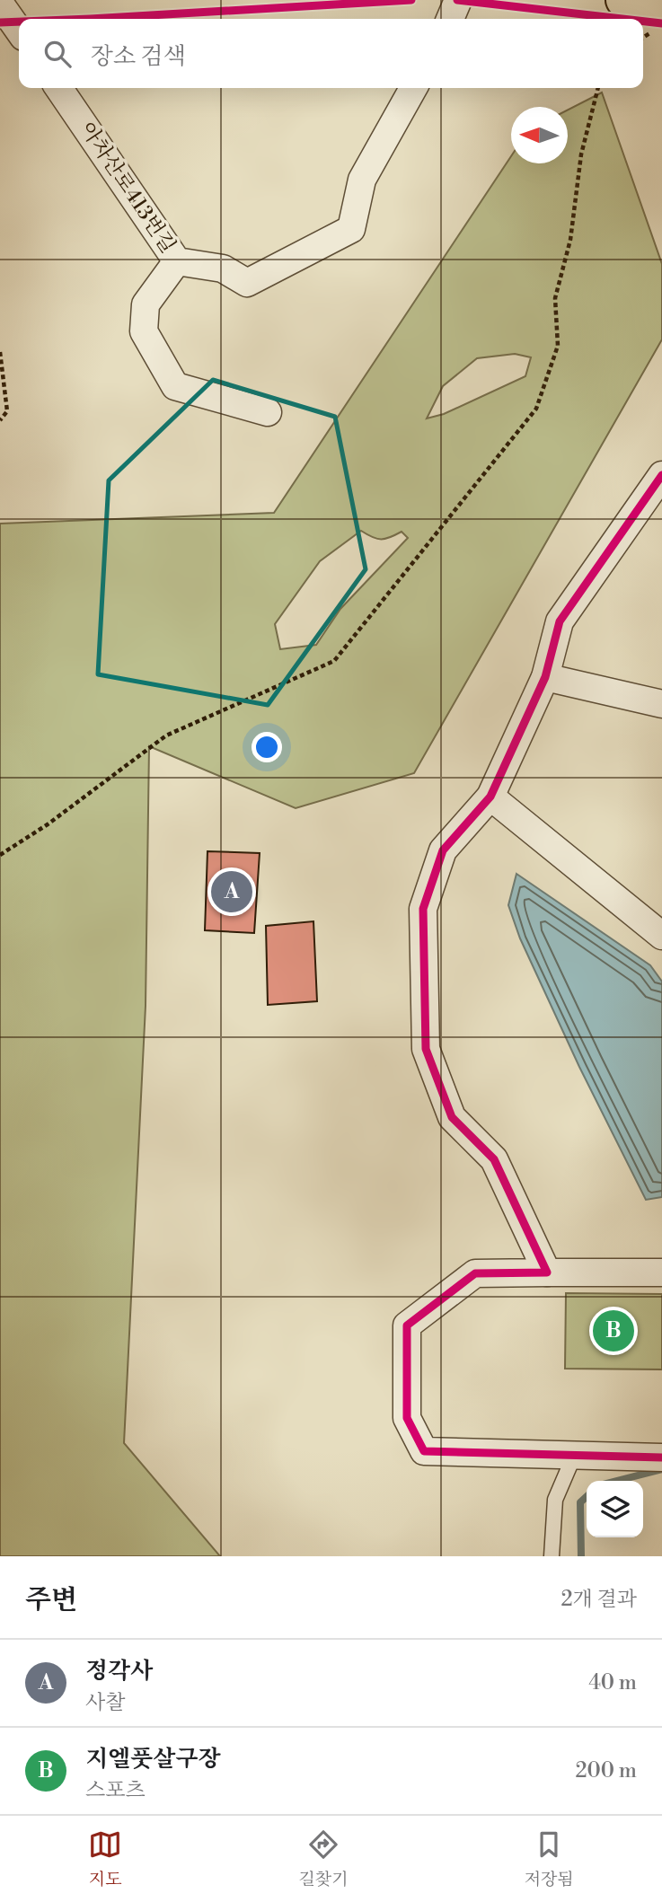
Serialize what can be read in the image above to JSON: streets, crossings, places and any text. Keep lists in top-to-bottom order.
{
  "streets": {
    "street": ["아차산로413번길"]
  },
  "north": "left",
  "page": {
    "search": "장소 검색",
    "pins": ["A", "B"],
    "heading": ["주변", "2개 결과"],
    "list": [
      {
        "mark": "A",
        "name": "정각사",
        "note": "사찰",
        "value": "40 m"
      },
      {
        "mark": "B",
        "name": "지엘풋살구장",
        "note": "스포츠",
        "value": "200 m"
      }
    ],
    "nav": ["지도", "길찾기", "저장됨"]
  }
}
